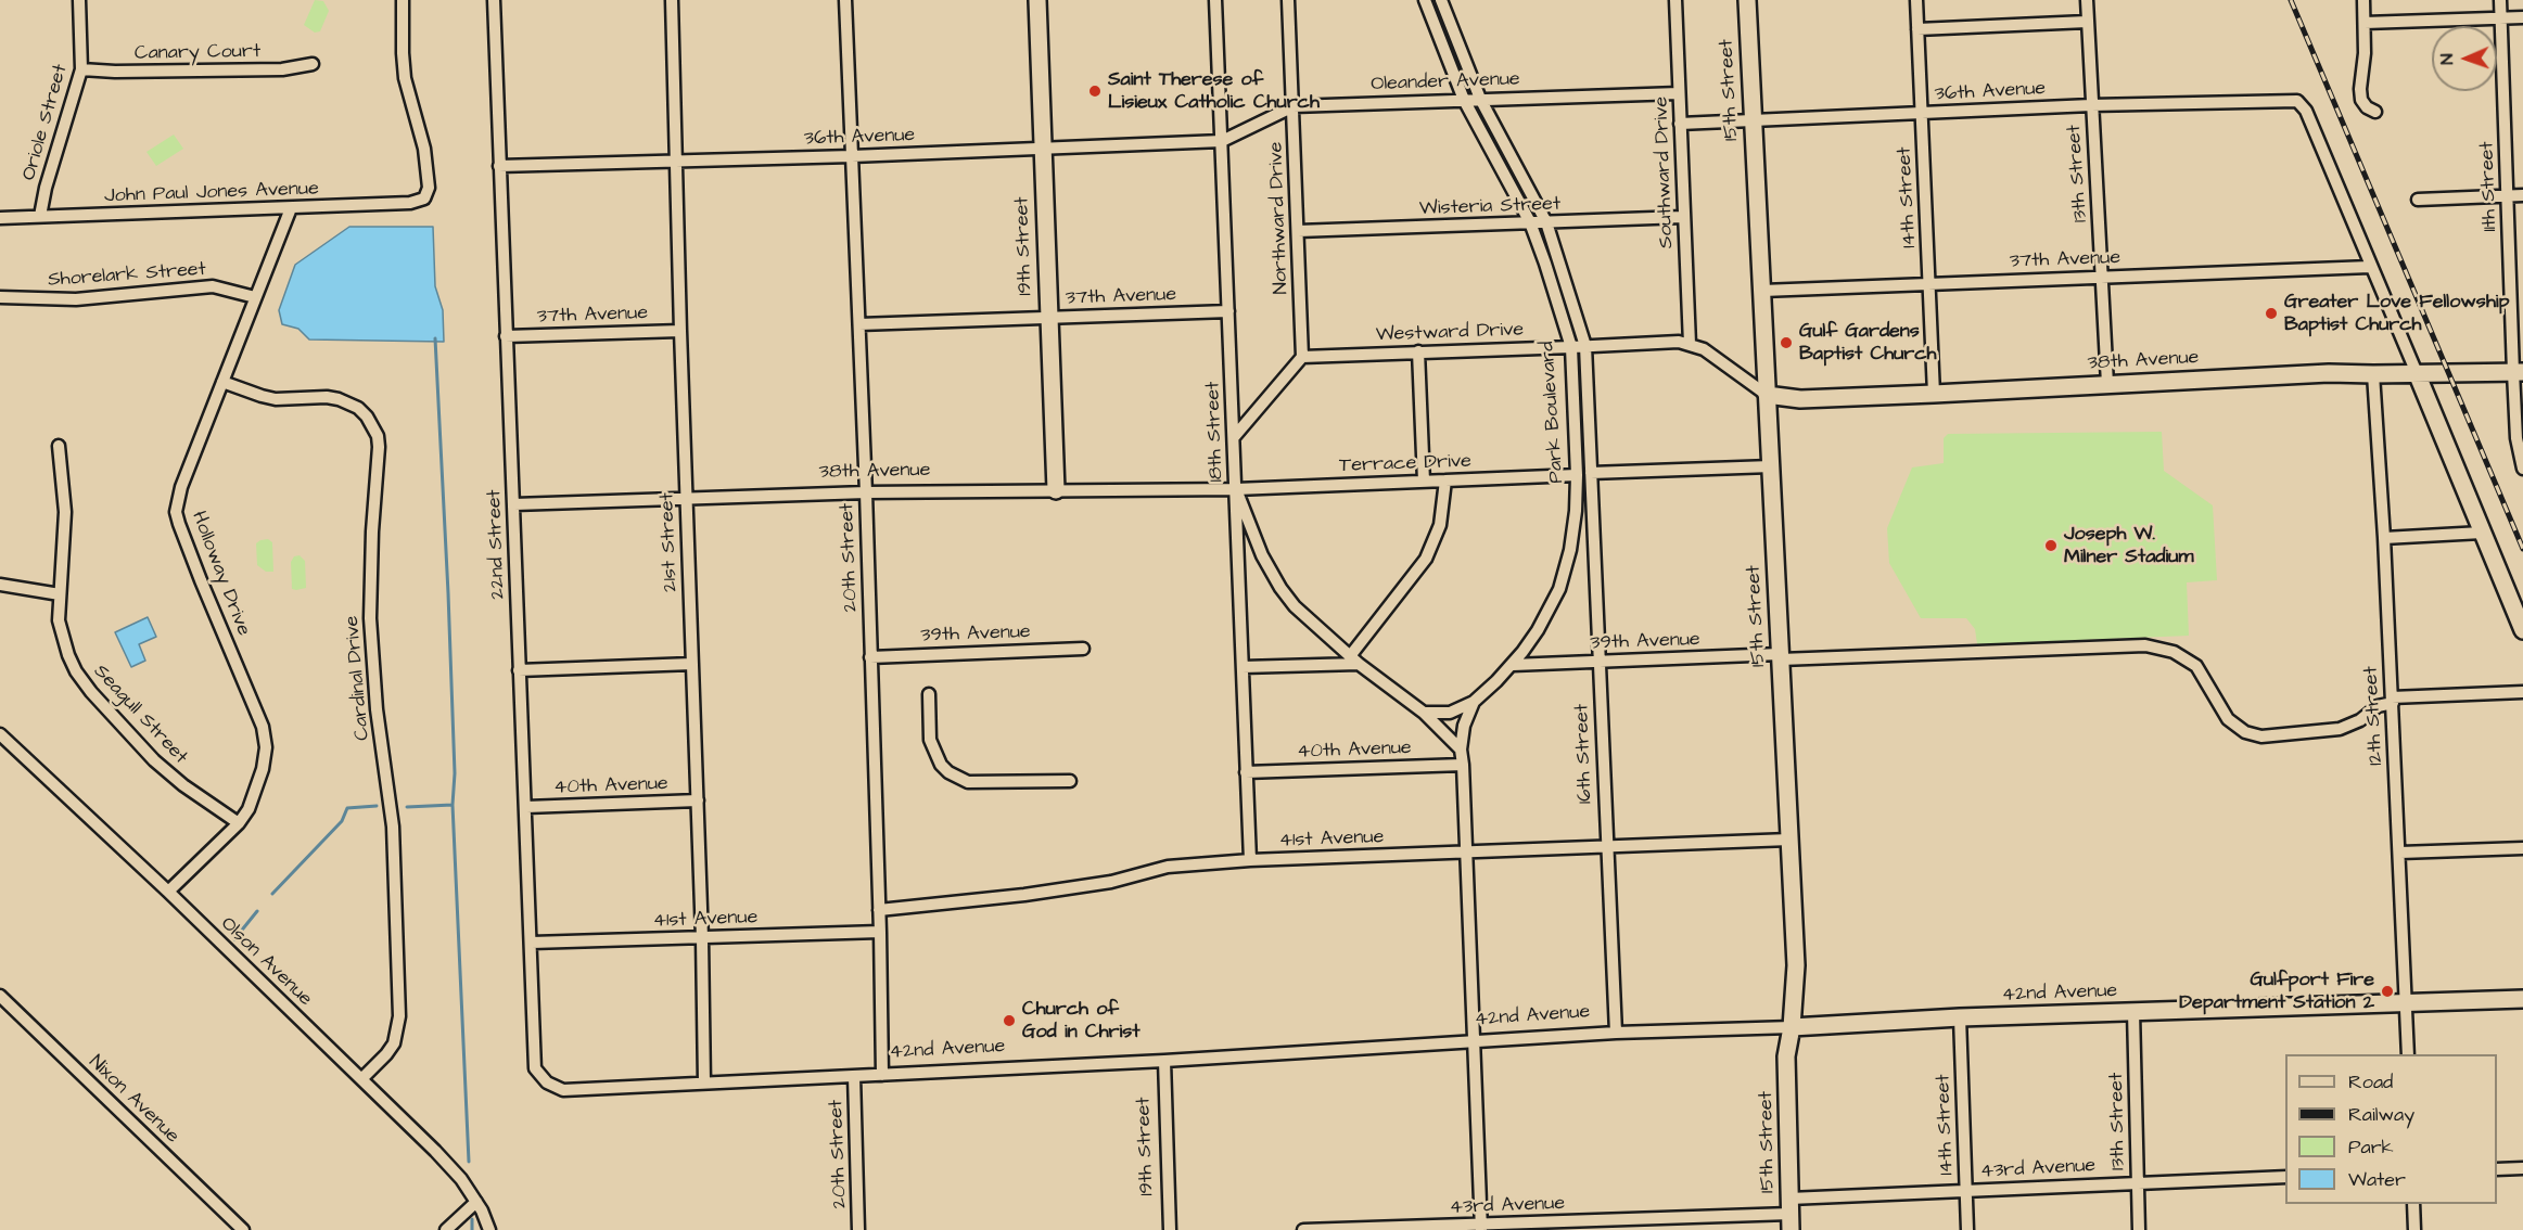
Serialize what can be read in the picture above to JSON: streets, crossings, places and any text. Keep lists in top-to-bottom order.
{
  "streets": {
    "street": [
      "Canary Court",
      "Oleander Avenue",
      "15th Street",
      "36th Avenue",
      "Oriole Street",
      "Southward Drive",
      "13th Street",
      "11th Street",
      "John Paul Jones Avenue",
      "14th Street",
      "Wisteria Street",
      "Northward Drive",
      "19th Street",
      "37th Avenue",
      "Shorelark Street",
      "Westward Drive",
      "38th Avenue",
      "Park Boulevard",
      "18th Street",
      "Terrace Drive",
      "21st Street",
      "22nd Street",
      "20th Street",
      "Holloway Drive",
      "39th Avenue",
      "Cardinal Drive",
      "Seagull Street",
      "12th Street",
      "40th Avenue",
      "16th Street",
      "41st Avenue",
      "Olson Avenue",
      "42nd Avenue",
      "Nixon Avenue",
      "43rd Avenue"
    ]
  },
  "crossings": [
    ["Canary Court", "Oriole Street"],
    ["Oleander Avenue", "36th Avenue"],
    ["Oleander Avenue", "Southward Drive"],
    ["Oleander Avenue", "Northward Drive"],
    ["Oleander Avenue", "Park Boulevard"],
    ["Oleander Avenue", "18th Street"],
    ["15th Street", "36th Avenue"],
    ["15th Street", "37th Avenue"],
    ["15th Street", "Westward Drive"],
    ["15th Street", "38th Avenue"],
    ["15th Street", "39th Avenue"],
    ["15th Street", "41st Avenue"],
    ["15th Street", "42nd Avenue"],
    ["15th Street", "43rd Avenue"],
    ["36th Avenue", "Southward Drive"],
    ["36th Avenue", "13th Street"],
    ["36th Avenue", "14th Street"],
    ["36th Avenue", "19th Street"],
    ["36th Avenue", "37th Avenue"],
    ["36th Avenue", "18th Street"],
    ["36th Avenue", "21st Street"],
    ["36th Avenue", "22nd Street"],
    ["36th Avenue", "20th Street"],
    ["Oriole Street", "John Paul Jones Avenue"],
    ["Southward Drive", "Wisteria Street"],
    ["Southward Drive", "Westward Drive"],
    ["13th Street", "37th Avenue"],
    ["13th Street", "38th Avenue"],
    ["13th Street", "42nd Avenue"],
    ["13th Street", "43rd Avenue"],
    ["11th Street", "38th Avenue"],
    ["John Paul Jones Avenue", "Holloway Drive"],
    ["14th Street", "37th Avenue"],
    ["14th Street", "38th Avenue"],
    ["14th Street", "42nd Avenue"],
    ["14th Street", "43rd Avenue"],
    ["Wisteria Street", "Northward Drive"],
    ["Wisteria Street", "Park Boulevard"],
    ["Northward Drive", "Westward Drive"],
    ["19th Street", "37th Avenue"],
    ["19th Street", "38th Avenue"],
    ["19th Street", "42nd Avenue"],
    ["37th Avenue", "18th Street"],
    ["37th Avenue", "21st Street"],
    ["37th Avenue", "22nd Street"],
    ["37th Avenue", "20th Street"],
    ["Shorelark Street", "Holloway Drive"],
    ["Westward Drive", "38th Avenue"],
    ["Westward Drive", "Park Boulevard"],
    ["38th Avenue", "18th Street"],
    ["38th Avenue", "Terrace Drive"],
    ["38th Avenue", "21st Street"],
    ["38th Avenue", "22nd Street"],
    ["38th Avenue", "20th Street"],
    ["38th Avenue", "12th Street"],
    ["Park Boulevard", "Terrace Drive"],
    ["Park Boulevard", "39th Avenue"],
    ["Park Boulevard", "40th Avenue"],
    ["Park Boulevard", "16th Street"],
    ["Park Boulevard", "41st Avenue"],
    ["Park Boulevard", "42nd Avenue"],
    ["Park Boulevard", "43rd Avenue"],
    ["18th Street", "Terrace Drive"],
    ["18th Street", "40th Avenue"],
    ["18th Street", "41st Avenue"],
    ["21st Street", "40th Avenue"],
    ["21st Street", "41st Avenue"],
    ["21st Street", "42nd Avenue"],
    ["22nd Street", "40th Avenue"],
    ["22nd Street", "41st Avenue"],
    ["22nd Street", "42nd Avenue"],
    ["20th Street", "39th Avenue"],
    ["20th Street", "41st Avenue"],
    ["20th Street", "42nd Avenue"],
    ["Holloway Drive", "Cardinal Drive"],
    ["Holloway Drive", "Seagull Street"],
    ["Holloway Drive", "Olson Avenue"],
    ["39th Avenue", "12th Street"],
    ["39th Avenue", "16th Street"],
    ["Cardinal Drive", "Olson Avenue"],
    ["12th Street", "42nd Avenue"],
    ["16th Street", "41st Avenue"],
    ["16th Street", "42nd Avenue"]
  ],
  "places": [
    "Saint Therese of Lisieux Catholic Church",
    "Greater Love Fellowship Baptist Church",
    "Gulf Gardens Baptist Church",
    "Joseph W. Milner Stadium",
    "Gulfport Fire Department Station 2",
    "Church of God in Christ"
  ],
  "legend": [
    "Road",
    "Railway",
    "Park",
    "Water"
  ],
  "north": "left"
}
